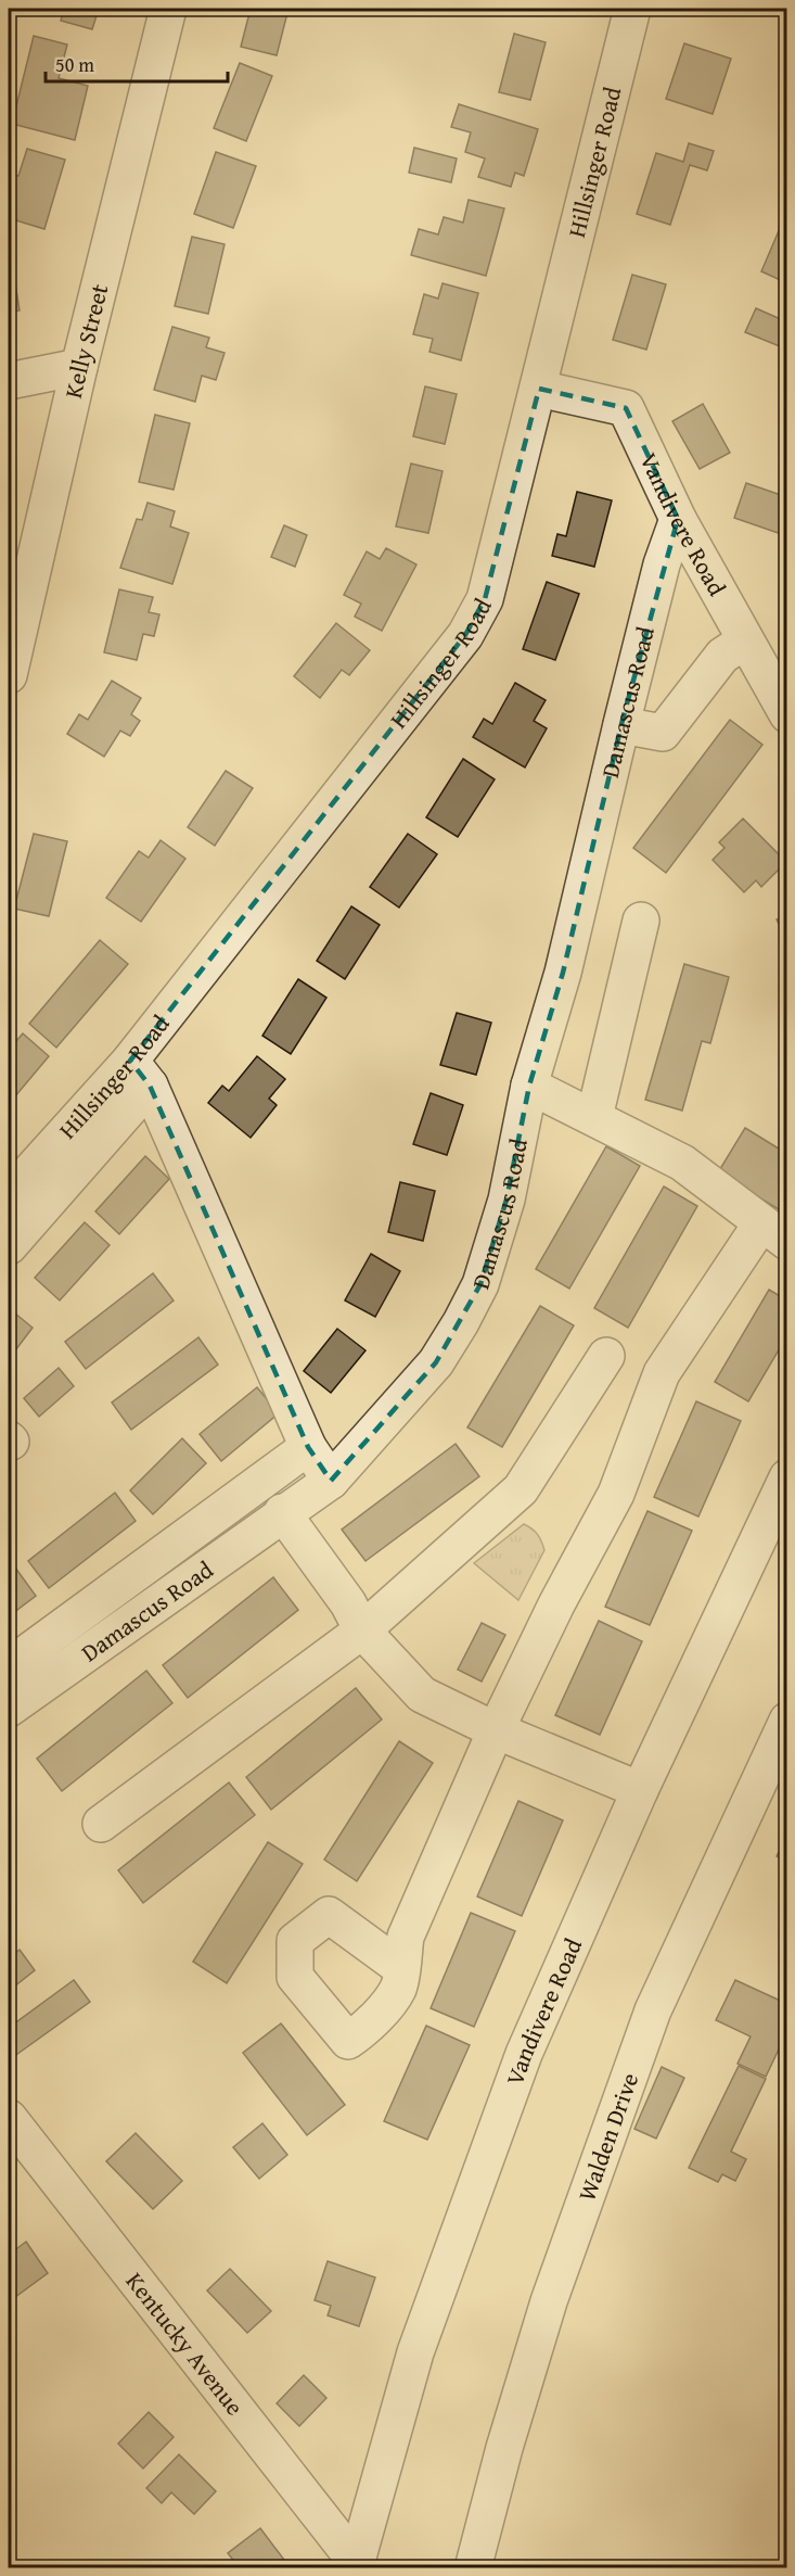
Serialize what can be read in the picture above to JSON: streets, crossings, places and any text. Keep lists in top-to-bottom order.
{
  "streets": {
    "street": [
      "Hillsinger Road",
      "Kelly Street",
      "Vandivere Road",
      "Damascus Road",
      "Walden Drive",
      "Kentucky Avenue"
    ]
  },
  "crossings": [
    ["Hillsinger Road", "Vandivere Road"],
    ["Vandivere Road", "Damascus Road"],
    ["Vandivere Road", "Kentucky Avenue"]
  ],
  "scale_bar": "50 m"
}
